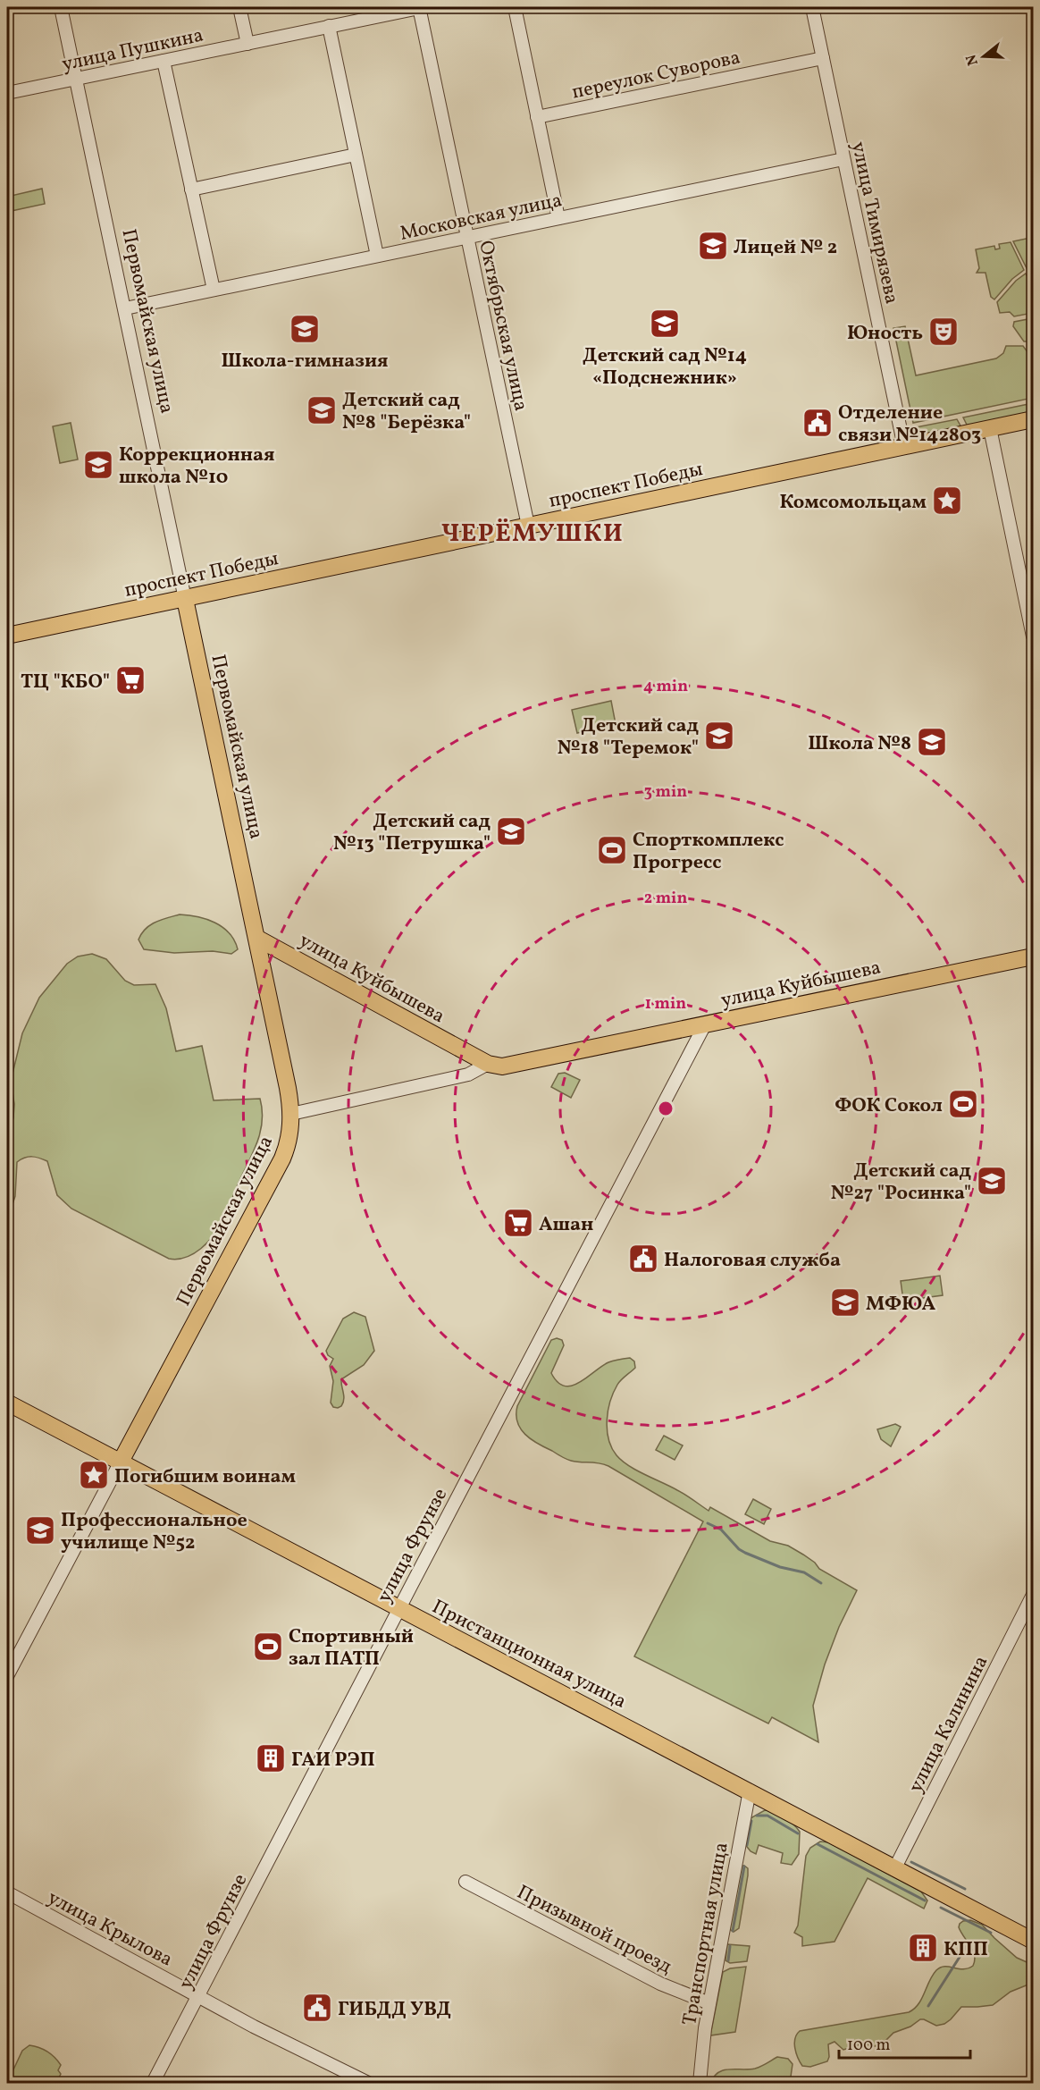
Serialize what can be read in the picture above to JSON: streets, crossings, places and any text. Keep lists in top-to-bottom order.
{
  "streets": {
    "main road": [
      "Первомайская улица",
      "проспект Победы",
      "улица Куйбышева",
      "Пристанционная улица"
    ],
    "street": [
      "улица Пушкина",
      "переулок Суворова",
      "Московская улица",
      "улица Тимирязева",
      "Октябрьская улица",
      "улица Фрунзе",
      "улица Калинина",
      "улица Крылова",
      "Призывной проезд",
      "Транспортная улица"
    ]
  },
  "crossings": [
    ["улица Пушкина", "Первомайская улица"],
    ["улица Пушкина", "Октябрьская улица"],
    ["переулок Суворова", "улица Тимирязева"],
    ["Московская улица", "улица Тимирязева"],
    ["Московская улица", "Первомайская улица"],
    ["Московская улица", "Октябрьская улица"],
    ["улица Тимирязева", "проспект Победы"],
    ["Первомайская улица", "проспект Победы"],
    ["Первомайская улица", "улица Куйбышева"],
    ["Первомайская улица", "Пристанционная улица"],
    ["Октябрьская улица", "проспект Победы"],
    ["улица Куйбышева", "улица Фрунзе"],
    ["улица Фрунзе", "Пристанционная улица"],
    ["улица Фрунзе", "улица Крылова"],
    ["Пристанционная улица", "улица Калинина"],
    ["Пристанционная улица", "Транспортная улица"],
    ["Призывной проезд", "Транспортная улица"]
  ],
  "districts": ["ЧЕРЁМУШКИ"],
  "places": {
    "school or university": [
      "Лицей № 2",
      "Детский сад №14 «Подснежник»",
      "Школа-гимназия",
      "Детский сад №8 \"Берёзка\"",
      "Коррекционная школа №10",
      "Детский сад №18 \"Теремок\"",
      "Школа №8",
      "Детский сад №13 \"Петрушка\"",
      "Детский сад №27 \"Росинка\"",
      "МФЮА",
      "Профессиональное училище №52"
    ],
    "theatre": ["Юность"],
    "public building": ["Отделение связи №142803", "Налоговая служба", "ГИБДД УВД"],
    "place": ["Комсомольцам", "Погибшим воинам"],
    "supermarket": ["ТЦ \"КБО\"", "Ашан"],
    "sports": ["Спорткомплекс Прогресс", "ФОК Сокол", "Спортивный зал ПАТП"],
    "building": ["ГАИ РЭП", "КПП"]
  },
  "scale_bar": "100 m",
  "north": "left",
  "rings": [
    "4 min",
    "3 min",
    "2 min",
    "1 min"
  ]
}
